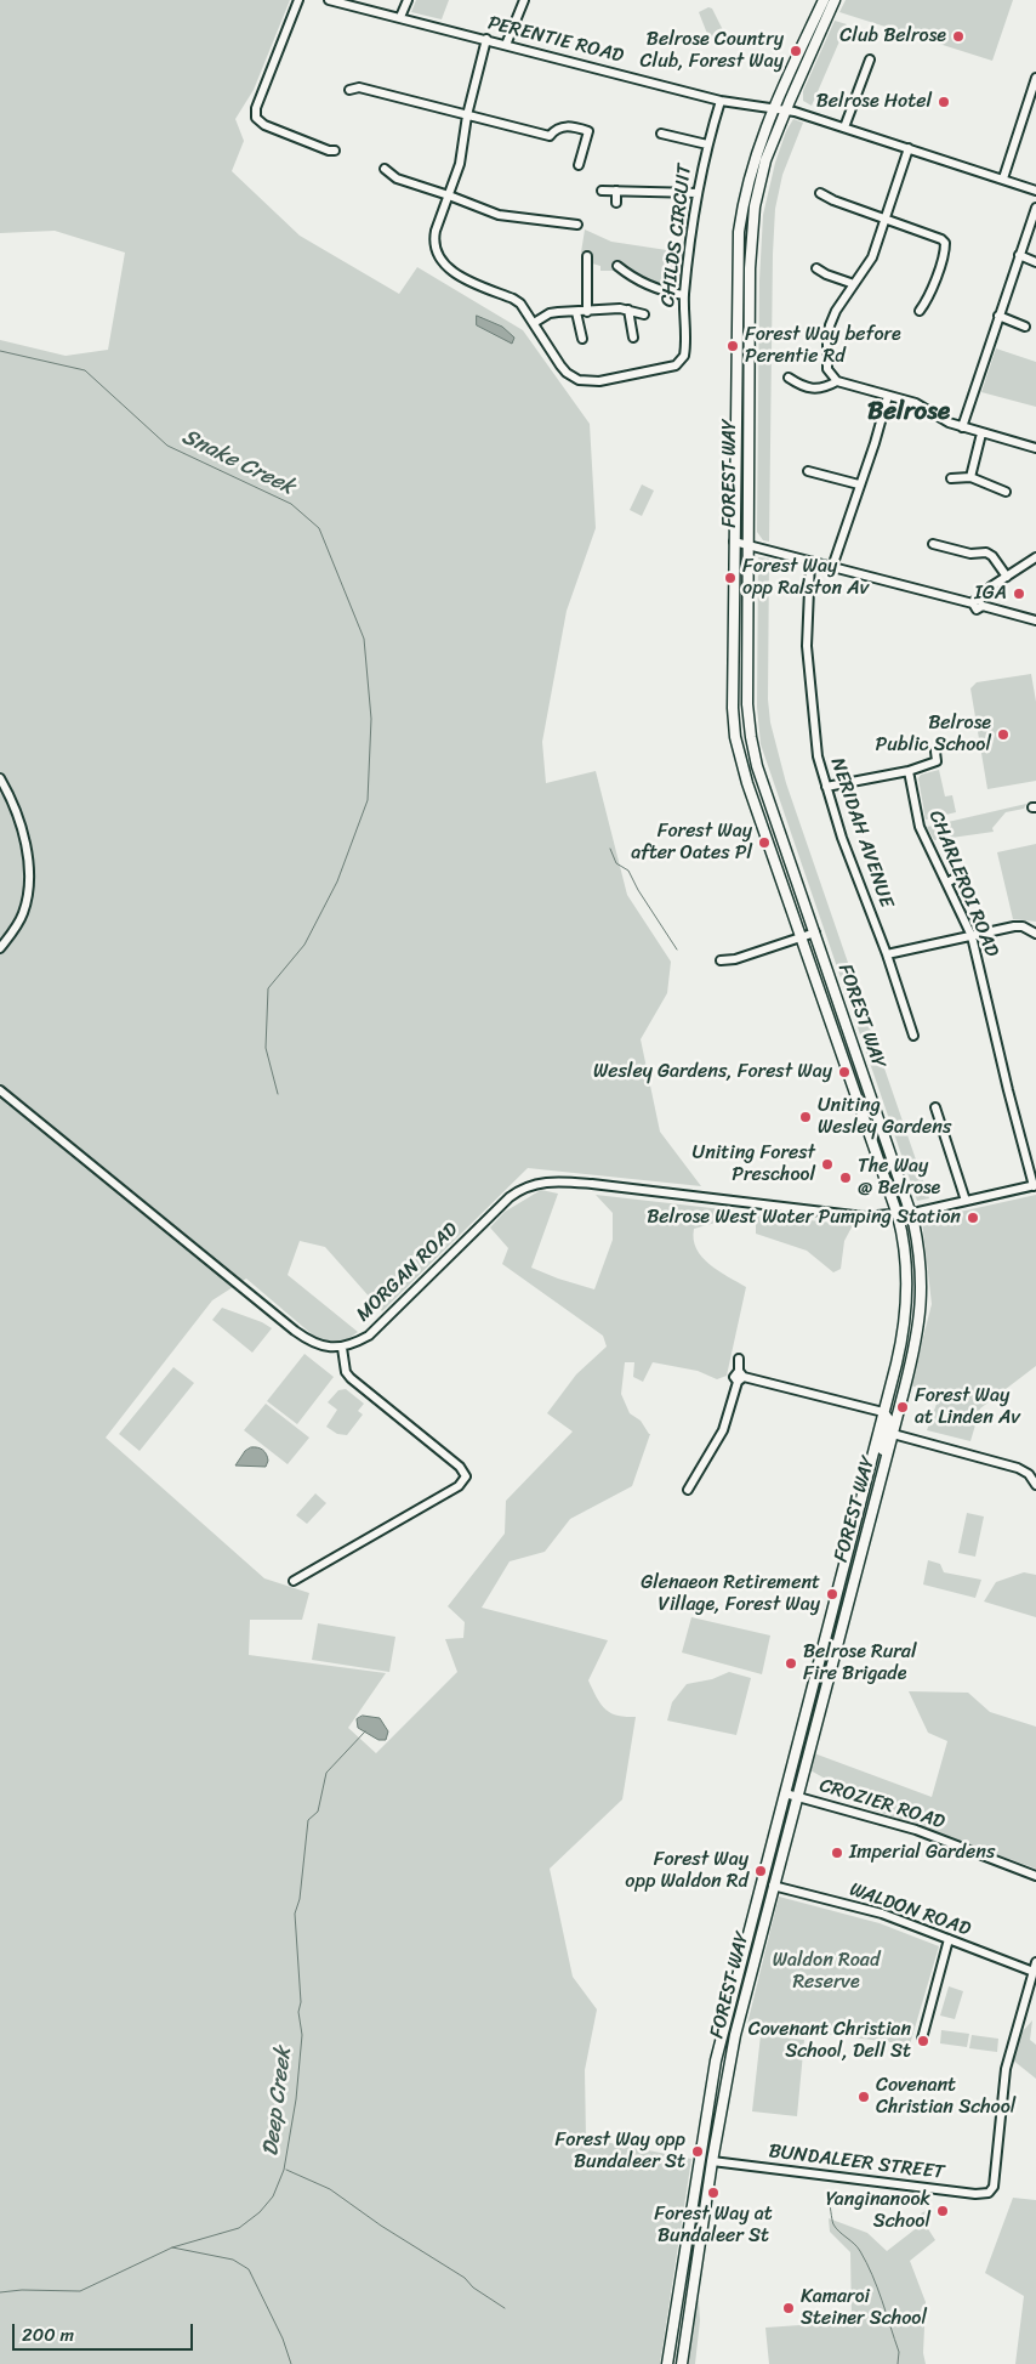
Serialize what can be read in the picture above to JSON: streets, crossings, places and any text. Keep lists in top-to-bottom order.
{
  "streets": {
    "main road": ["FOREST WAY"],
    "street": [
      "PERENTIE ROAD",
      "CHILDS CIRCUIT",
      "NERIDAH AVENUE",
      "CHARLEROI ROAD",
      "MORGAN ROAD",
      "CROZIER ROAD",
      "WALDON ROAD",
      "BUNDALEER STREET"
    ]
  },
  "crossings": [
    ["PERENTIE ROAD", "CHILDS CIRCUIT"],
    ["PERENTIE ROAD", "FOREST WAY"],
    ["FOREST WAY", "MORGAN ROAD"],
    ["FOREST WAY", "CROZIER ROAD"],
    ["FOREST WAY", "WALDON ROAD"],
    ["FOREST WAY", "BUNDALEER STREET"],
    ["CHARLEROI ROAD", "MORGAN ROAD"],
    ["WALDON ROAD", "BUNDALEER STREET"]
  ],
  "districts": ["Belrose"],
  "water": ["Snake Creek", "Deep Creek"],
  "parks": ["Waldon Road Reserve"],
  "places": [
    "Club Belrose",
    "Belrose Country Club, Forest Way",
    "Belrose Hotel",
    "Forest Way before Perentie Rd",
    "Forest Way opp Ralston Av",
    "IGA",
    "Belrose Public School",
    "Forest Way after Oates Pl",
    "Wesley Gardens, Forest Way",
    "Uniting Wesley Gardens",
    "Uniting Forest Preschool",
    "The Way @ Belrose",
    "Belrose West Water Pumping Station",
    "Forest Way at Linden Av",
    "Glenaeon Retirement Village, Forest Way",
    "Belrose Rural Fire Brigade",
    "Imperial Gardens",
    "Forest Way opp Waldon Rd",
    "Covenant Christian School, Dell St",
    "Covenant Christian School",
    "Forest Way opp Bundaleer St",
    "Forest Way at Bundaleer St",
    "Yanginanook School",
    "Kamaroi Steiner School"
  ],
  "scale_bar": "200 m"
}
